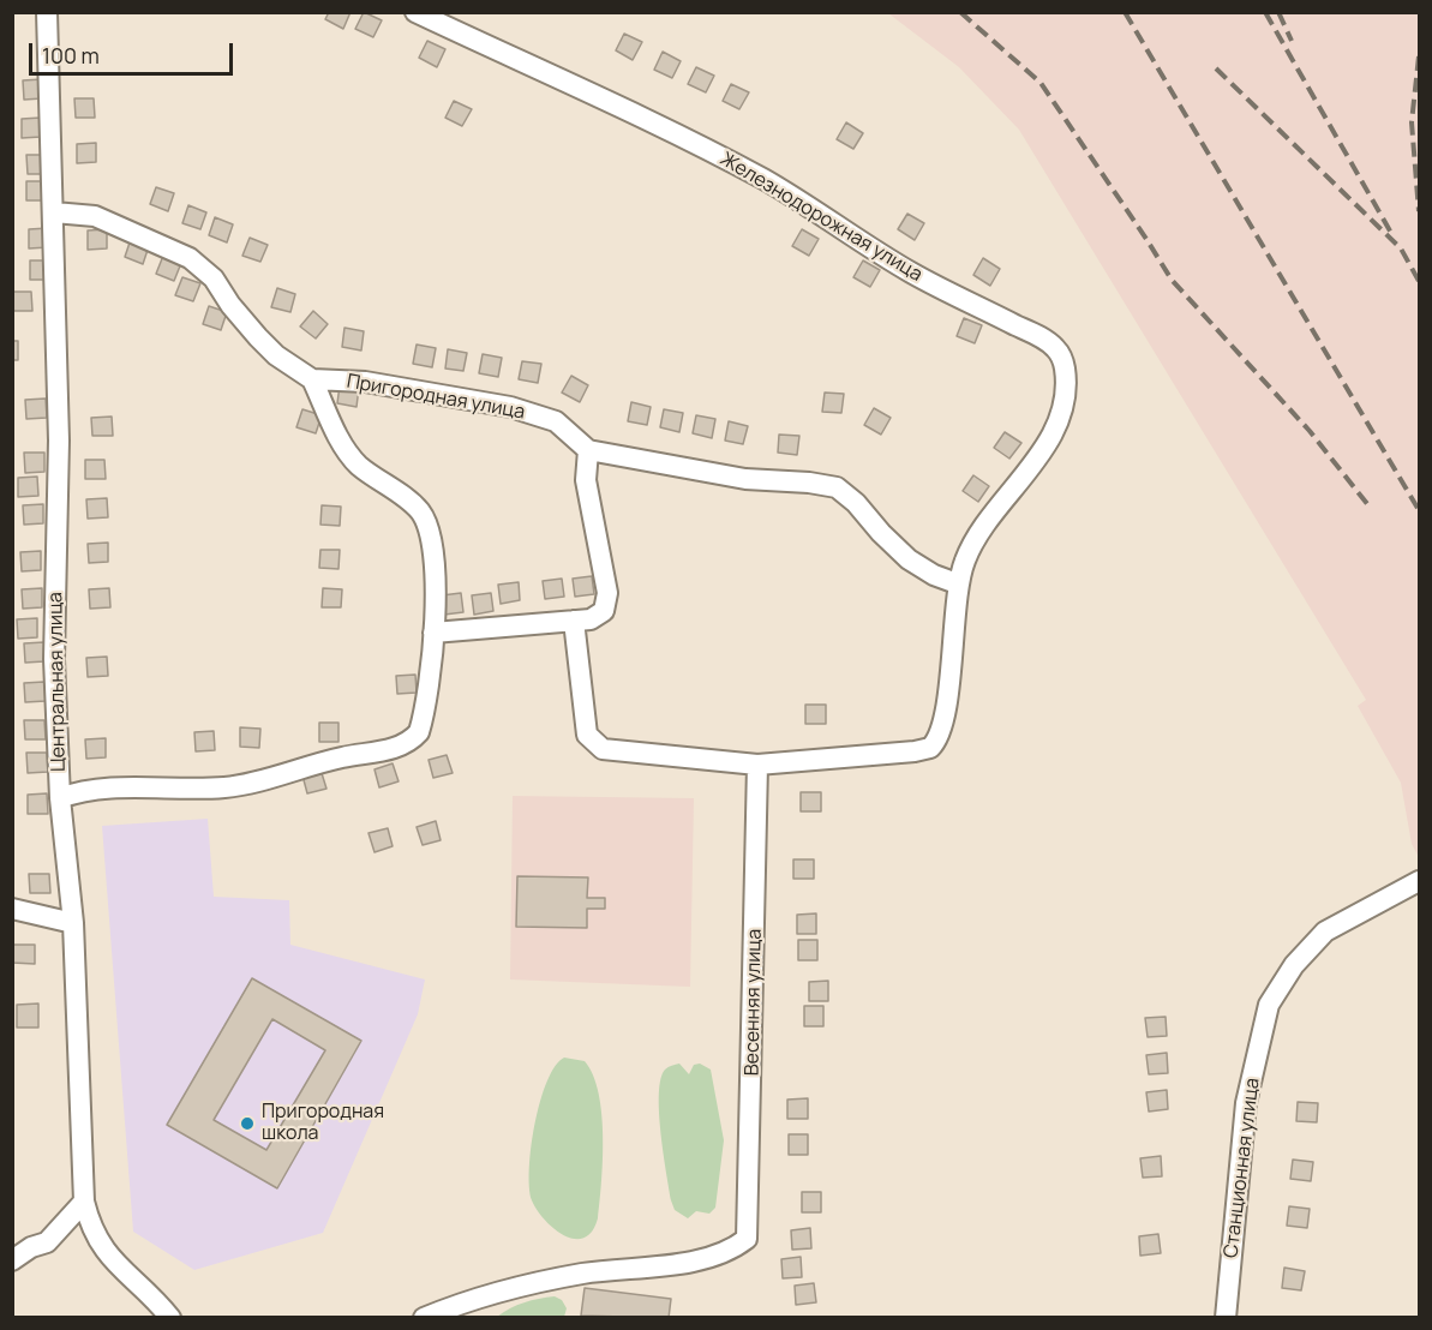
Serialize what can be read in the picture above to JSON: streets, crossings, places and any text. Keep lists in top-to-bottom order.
{
  "streets": {
    "street": [
      "Железнодорожная улица",
      "Пригородная улица",
      "Центральная улица",
      "Весенняя улица",
      "Станционная улица"
    ]
  },
  "places": ["Пригородная школа"],
  "scale_bar": "100 m"
}
